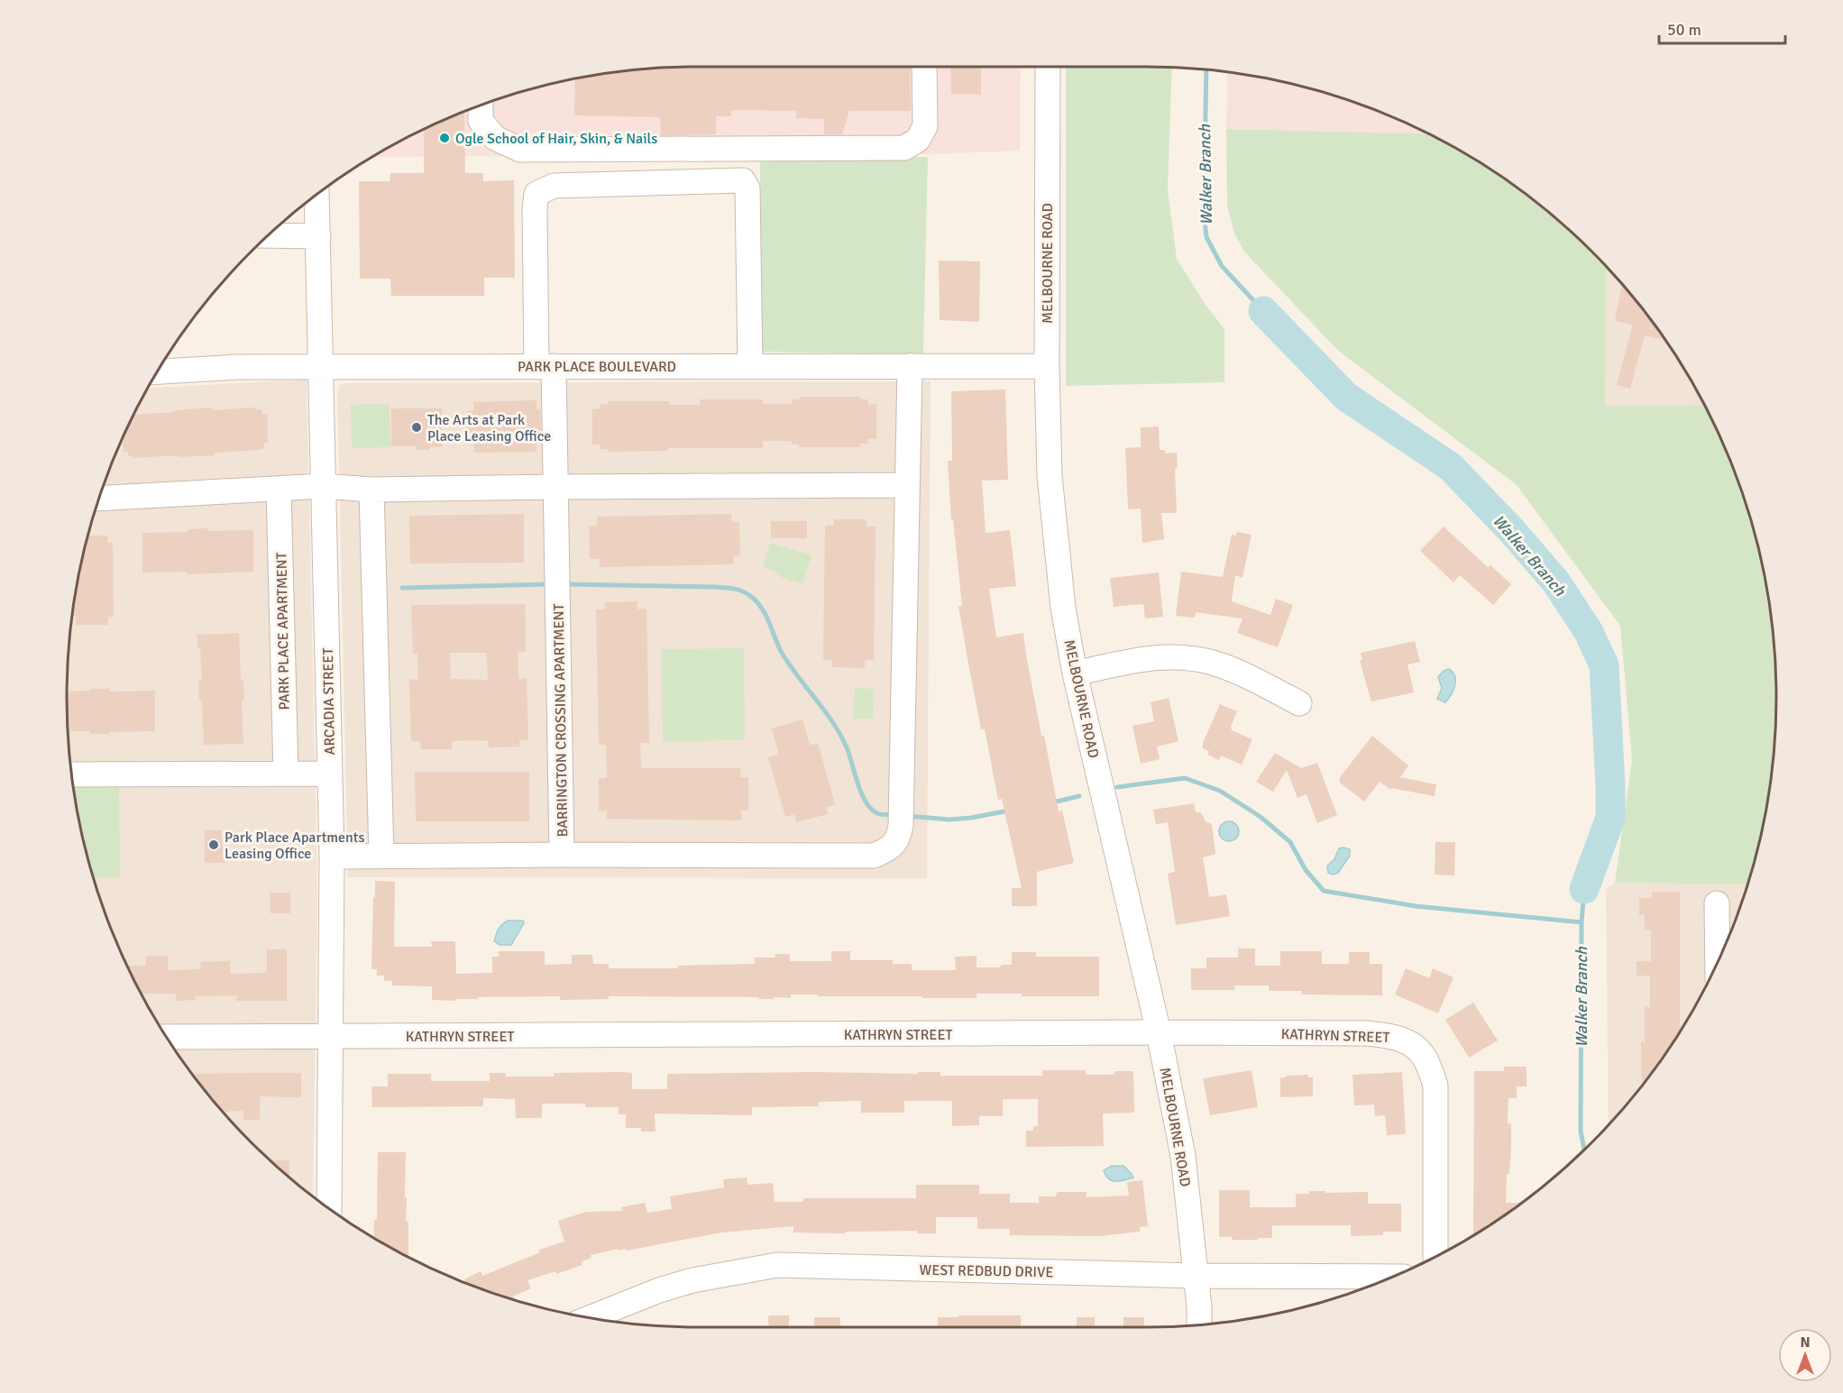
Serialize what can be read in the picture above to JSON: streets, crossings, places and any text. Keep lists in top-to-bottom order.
{
  "streets": {
    "street": [
      "MELBOURNE ROAD",
      "PARK PLACE BOULEVARD",
      "PARK PLACE APARTMENT",
      "ARCADIA STREET",
      "BARRINGTON CROSSING APARTMENT",
      "KATHRYN STREET",
      "WEST REDBUD DRIVE"
    ]
  },
  "crossings": [
    ["MELBOURNE ROAD", "PARK PLACE BOULEVARD"],
    ["MELBOURNE ROAD", "KATHRYN STREET"],
    ["MELBOURNE ROAD", "WEST REDBUD DRIVE"],
    ["PARK PLACE BOULEVARD", "ARCADIA STREET"],
    ["PARK PLACE BOULEVARD", "BARRINGTON CROSSING APARTMENT"],
    ["ARCADIA STREET", "BARRINGTON CROSSING APARTMENT"],
    ["ARCADIA STREET", "KATHRYN STREET"]
  ],
  "water": ["Walker Branch"],
  "places": ["Ogle School of Hair, Skin, & Nails", "The Arts at Park Place Leasing Office", "Park Place Apartments Leasing Office"],
  "scale_bar": "50 m",
  "north": "top"
}
